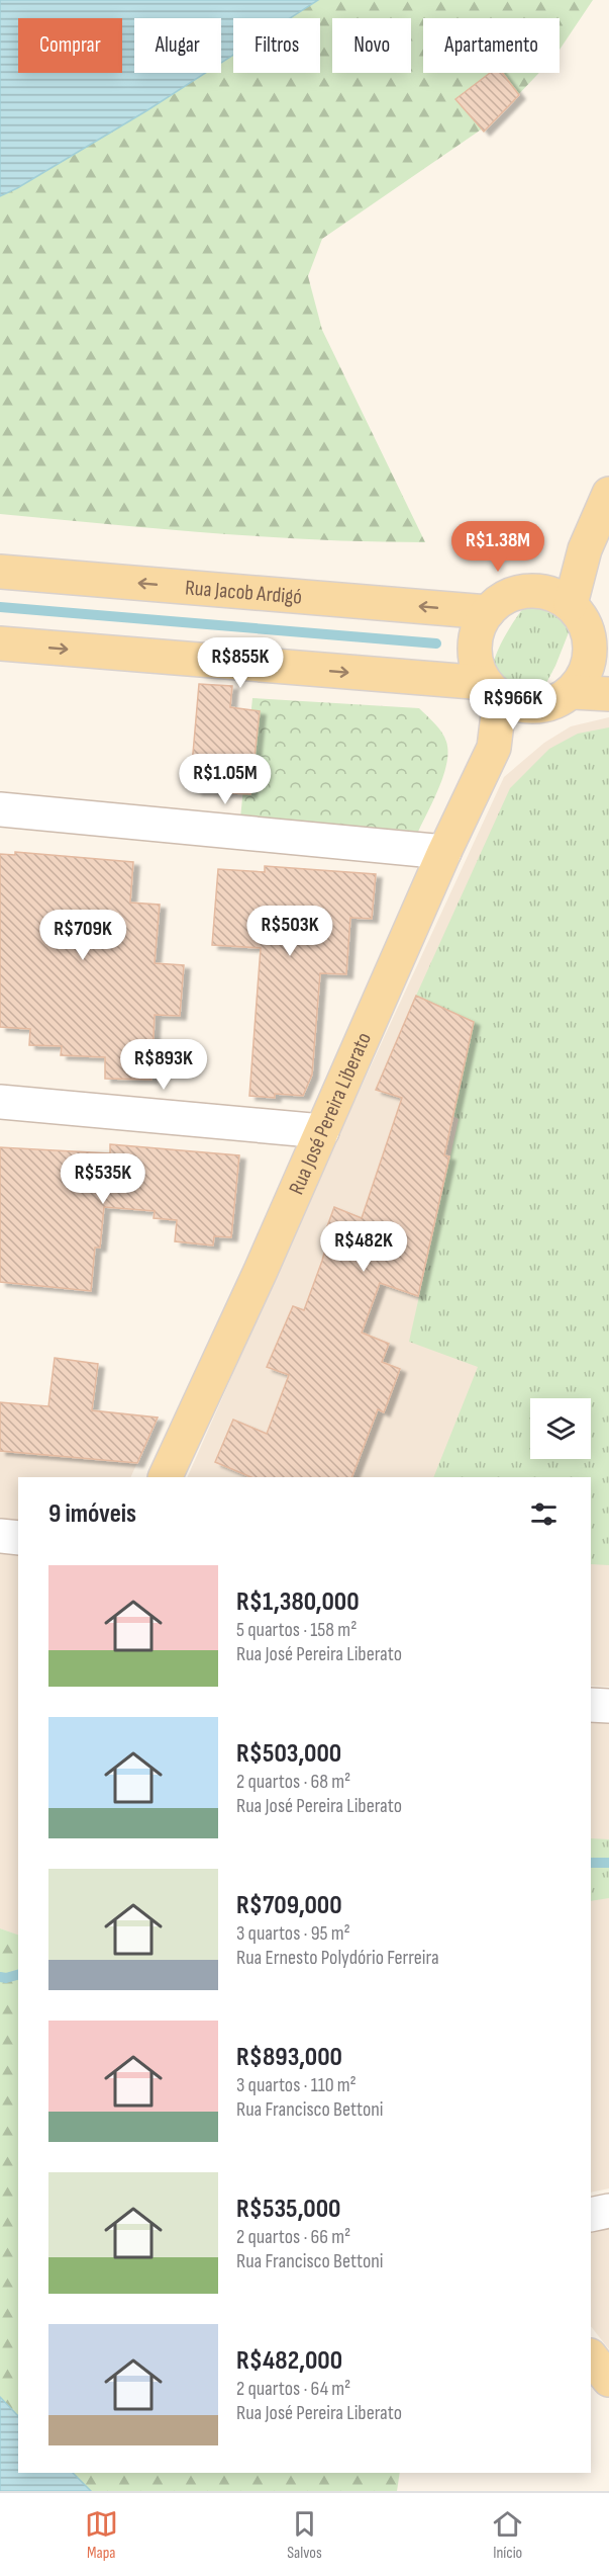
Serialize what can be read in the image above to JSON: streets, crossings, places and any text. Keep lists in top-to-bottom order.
{
  "streets": {
    "main road": ["Rua Jacob Ardigó", "Rua José Pereira Liberato"]
  },
  "crossings": [
    ["Rua Jacob Ardigó", "Rua José Pereira Liberato"]
  ],
  "page": {
    "chip": [
      "Comprar",
      "Alugar",
      "Filtros",
      "Novo",
      "Apartamento"
    ],
    "price": [
      "R$1.38M",
      "R$855K",
      "R$966K",
      "R$1.05M",
      "R$503K",
      "R$709K",
      "R$893K",
      "R$535K",
      "R$482K"
    ],
    "heading": "9 imóveis",
    "list": [
      {
        "name": "R$1,380,000",
        "note": "5 quartos · 158 m² · Rua José Pereira Liberato"
      },
      {
        "name": "R$503,000",
        "note": "2 quartos · 68 m² · Rua José Pereira Liberato"
      },
      {
        "name": "R$709,000",
        "note": "3 quartos · 95 m² · Rua Ernesto Polydório Ferreira"
      },
      {
        "name": "R$893,000",
        "note": "3 quartos · 110 m² · Rua Francisco Bettoni"
      },
      {
        "name": "R$535,000",
        "note": "2 quartos · 66 m² · Rua Francisco Bettoni"
      },
      {
        "name": "R$482,000",
        "note": "2 quartos · 64 m² · Rua José Pereira Liberato"
      }
    ],
    "tabs": ["Mapa", "Salvos", "Início"]
  }
}
